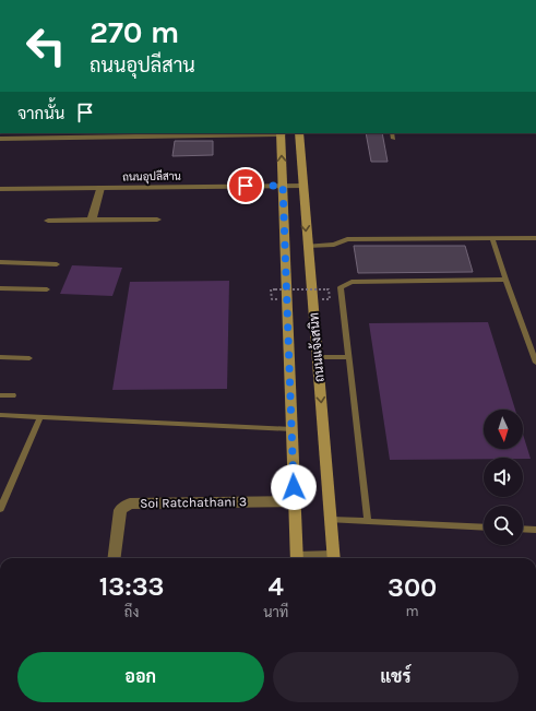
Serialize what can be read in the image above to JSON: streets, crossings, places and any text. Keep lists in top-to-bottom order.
{
  "streets": {
    "main road": ["ถนนแจ้งสนิท"],
    "street": ["ถนนอุปลีสาน", "Soi Ratchathani 3"]
  },
  "crossings": [
    ["ถนนอุปลีสาน", "ถนนแจ้งสนิท"],
    ["ถนนแจ้งสนิท", "Soi Ratchathani 3"]
  ],
  "north": "bottom",
  "page": {
    "turn": ["270 m", "ถนนอุปลีสาน"],
    "then": "จากนั้น",
    "eta": [
      "13:33",
      "ถึง",
      "4",
      "นาที",
      "300",
      "m"
    ],
    "buttons": ["ออก", "แชร์"]
  }
}
